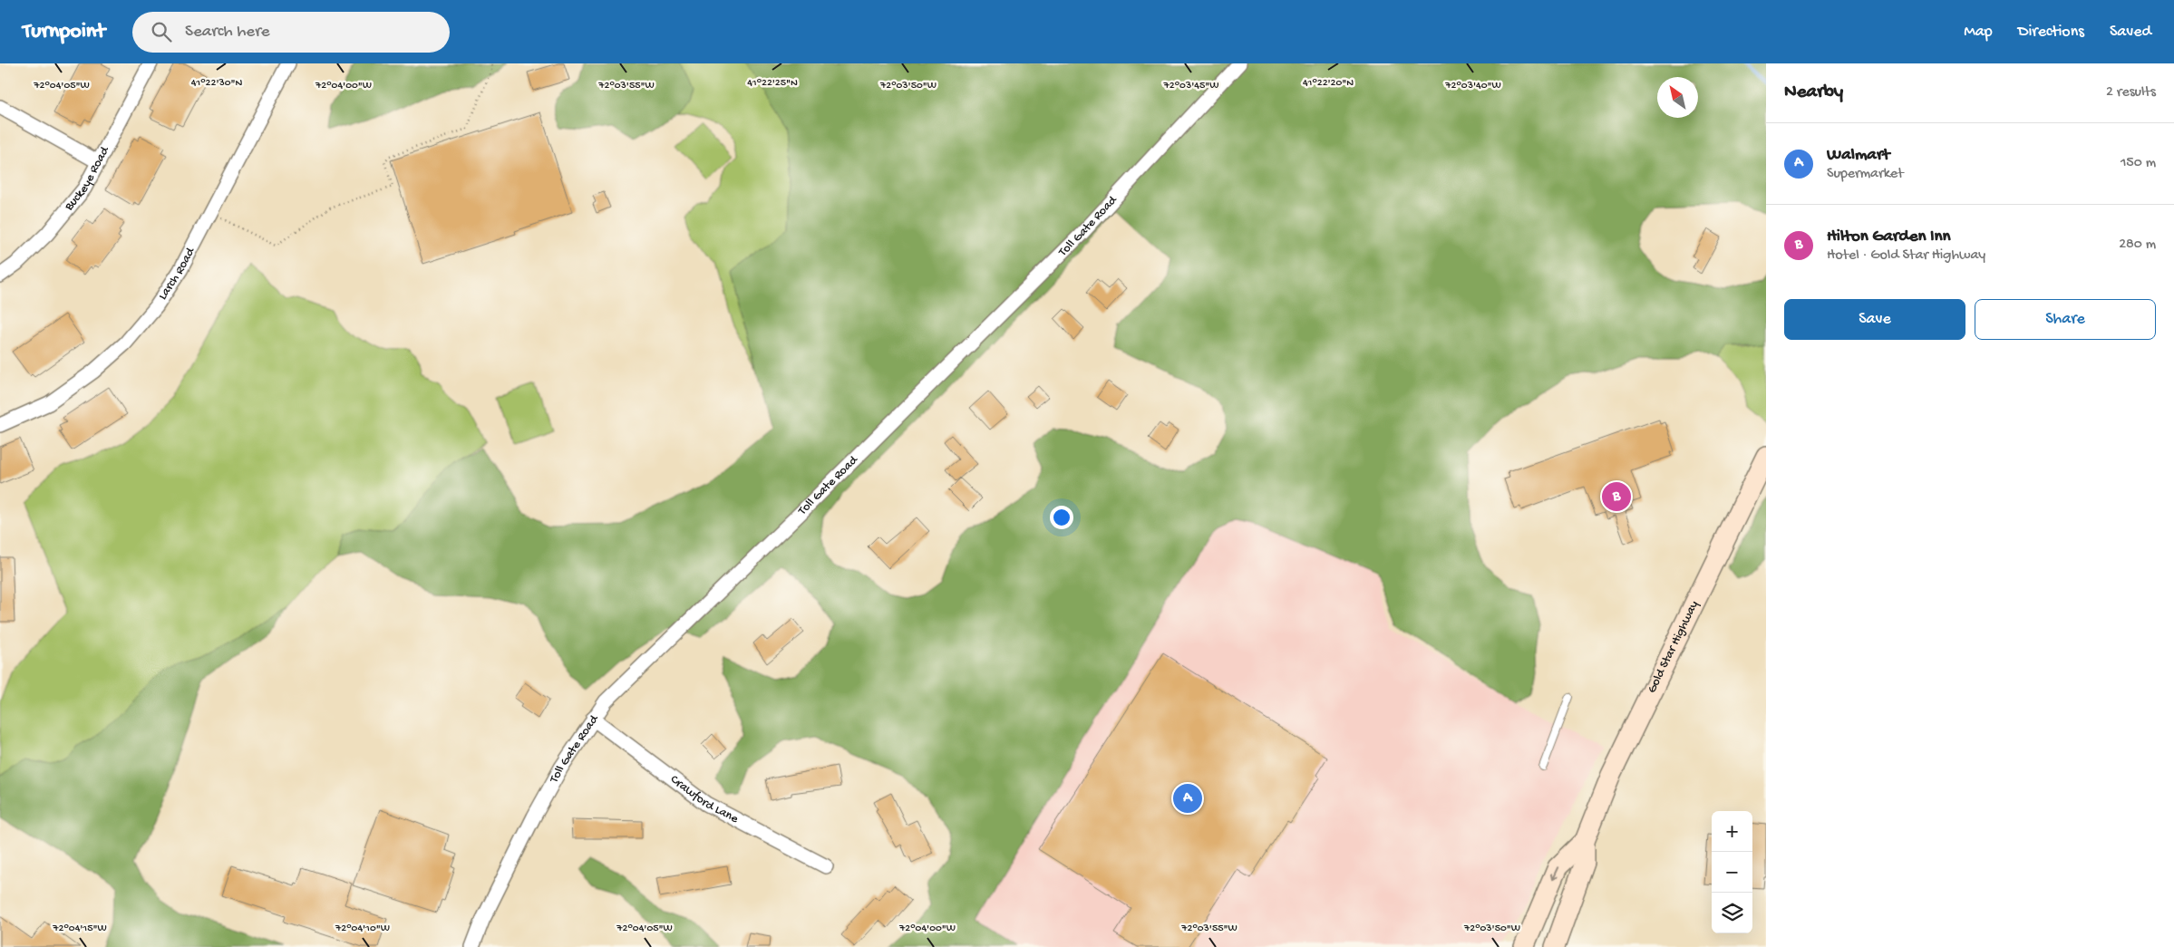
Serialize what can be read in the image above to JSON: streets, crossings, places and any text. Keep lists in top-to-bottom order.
{
  "streets": {
    "main road": ["Gold Star Highway"],
    "street": [
      "Buckeye Road",
      "Toll Gate Road",
      "Larch Road",
      "Crawford Lane"
    ]
  },
  "crossings": [
    ["Toll Gate Road", "Crawford Lane"]
  ],
  "north": "top left",
  "page": {
    "header": "Turnpoint",
    "search": "Search here",
    "nav": ["Map", "Directions", "Saved"],
    "heading": ["Nearby", "2 results"],
    "list": [
      {
        "mark": "A",
        "name": "Walmart",
        "note": "Supermarket",
        "value": "150 m"
      },
      {
        "mark": "B",
        "name": "Hilton Garden Inn",
        "note": "Hotel · Gold Star Highway",
        "value": "280 m"
      }
    ],
    "buttons": ["Save", "Share"],
    "pins": ["B", "A"],
    "map_buttons": ["+", "−"]
  },
  "coordinates": [
    "41°22'30\"N",
    "41°22'25\"N",
    "41°22'20\"N",
    "72°04'05\"W",
    "72°04'00\"W",
    "72°03'55\"W",
    "72°03'50\"W",
    "72°03'45\"W",
    "72°03'40\"W",
    "72°04'15\"W",
    "72°04'10\"W"
  ]
}
